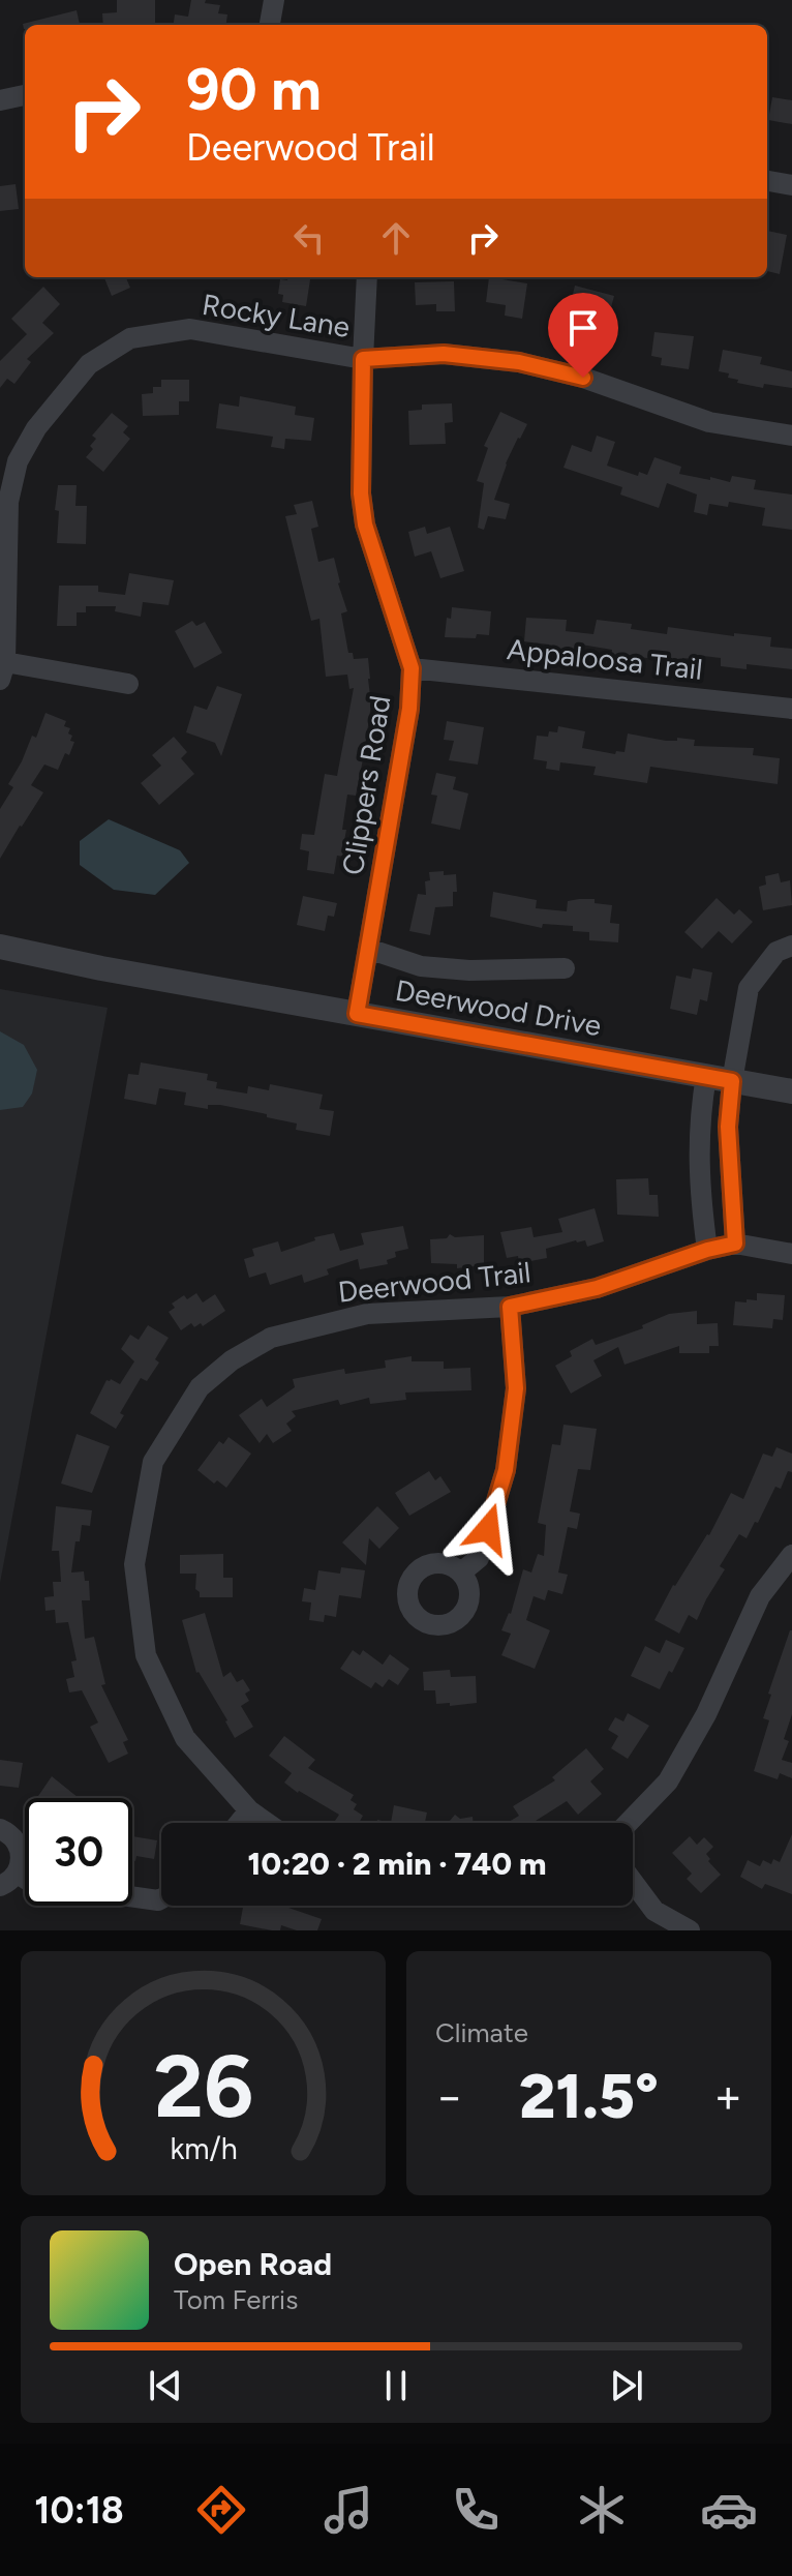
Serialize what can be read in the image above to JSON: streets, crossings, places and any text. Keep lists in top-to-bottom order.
{
  "streets": {
    "street": [
      "Rocky Lane",
      "Appaloosa Trail",
      "Clippers Road",
      "Deerwood Drive",
      "Deerwood Trail"
    ]
  },
  "crossings": [
    ["Rocky Lane", "Clippers Road"],
    ["Appaloosa Trail", "Clippers Road"],
    ["Clippers Road", "Deerwood Drive"]
  ],
  "page": {
    "turn": ["90 m", "Deerwood Trail"],
    "limit": "30",
    "trip": "10:20 · 2 min · 740 m",
    "tile": "Climate",
    "heat": ["−", "21.5°", "+"],
    "song": ["Open Road", "Tom Ferris"],
    "tabs": "10:18",
    "gauge": ["26", "km/h"]
  }
}
